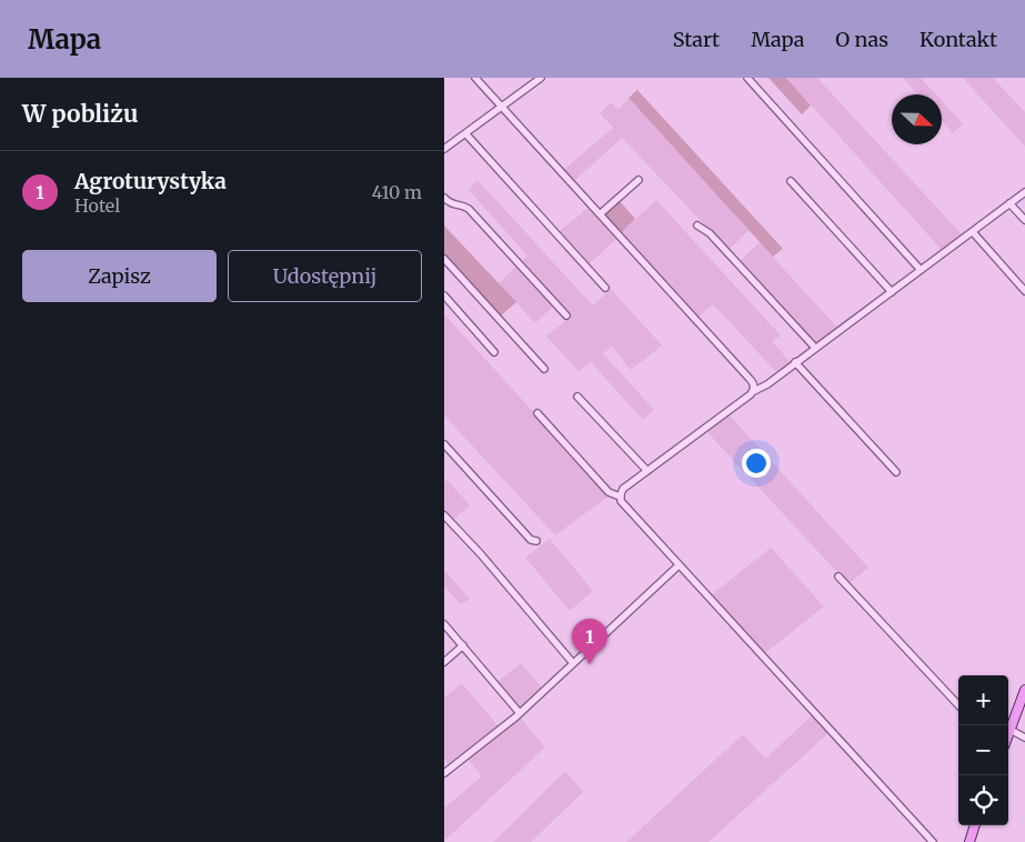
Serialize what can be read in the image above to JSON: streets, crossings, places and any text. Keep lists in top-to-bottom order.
{
  "north": "right",
  "page": {
    "header": "Mapa",
    "nav": [
      "Start",
      "Mapa",
      "O nas",
      "Kontakt"
    ],
    "heading": "W pobliżu",
    "list": [
      {
        "mark": "1",
        "name": "Agroturystyka",
        "note": "Hotel",
        "value": "410 m"
      }
    ],
    "buttons": ["Zapisz", "Udostępnij"],
    "pins": "1",
    "map_buttons": ["+", "−"]
  }
}
